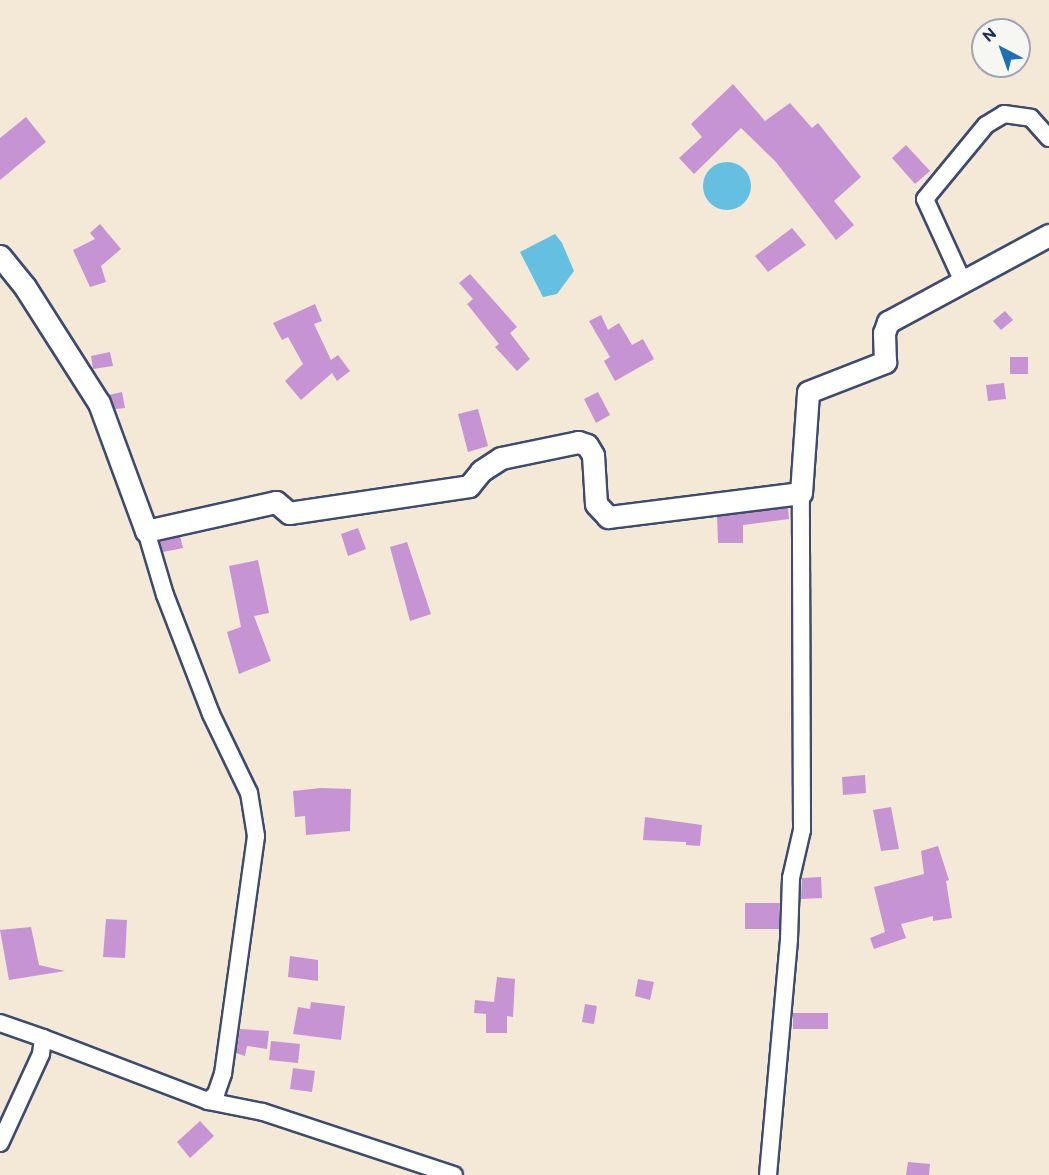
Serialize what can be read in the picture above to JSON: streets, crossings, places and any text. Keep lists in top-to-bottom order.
{
  "north": "top left"
}
